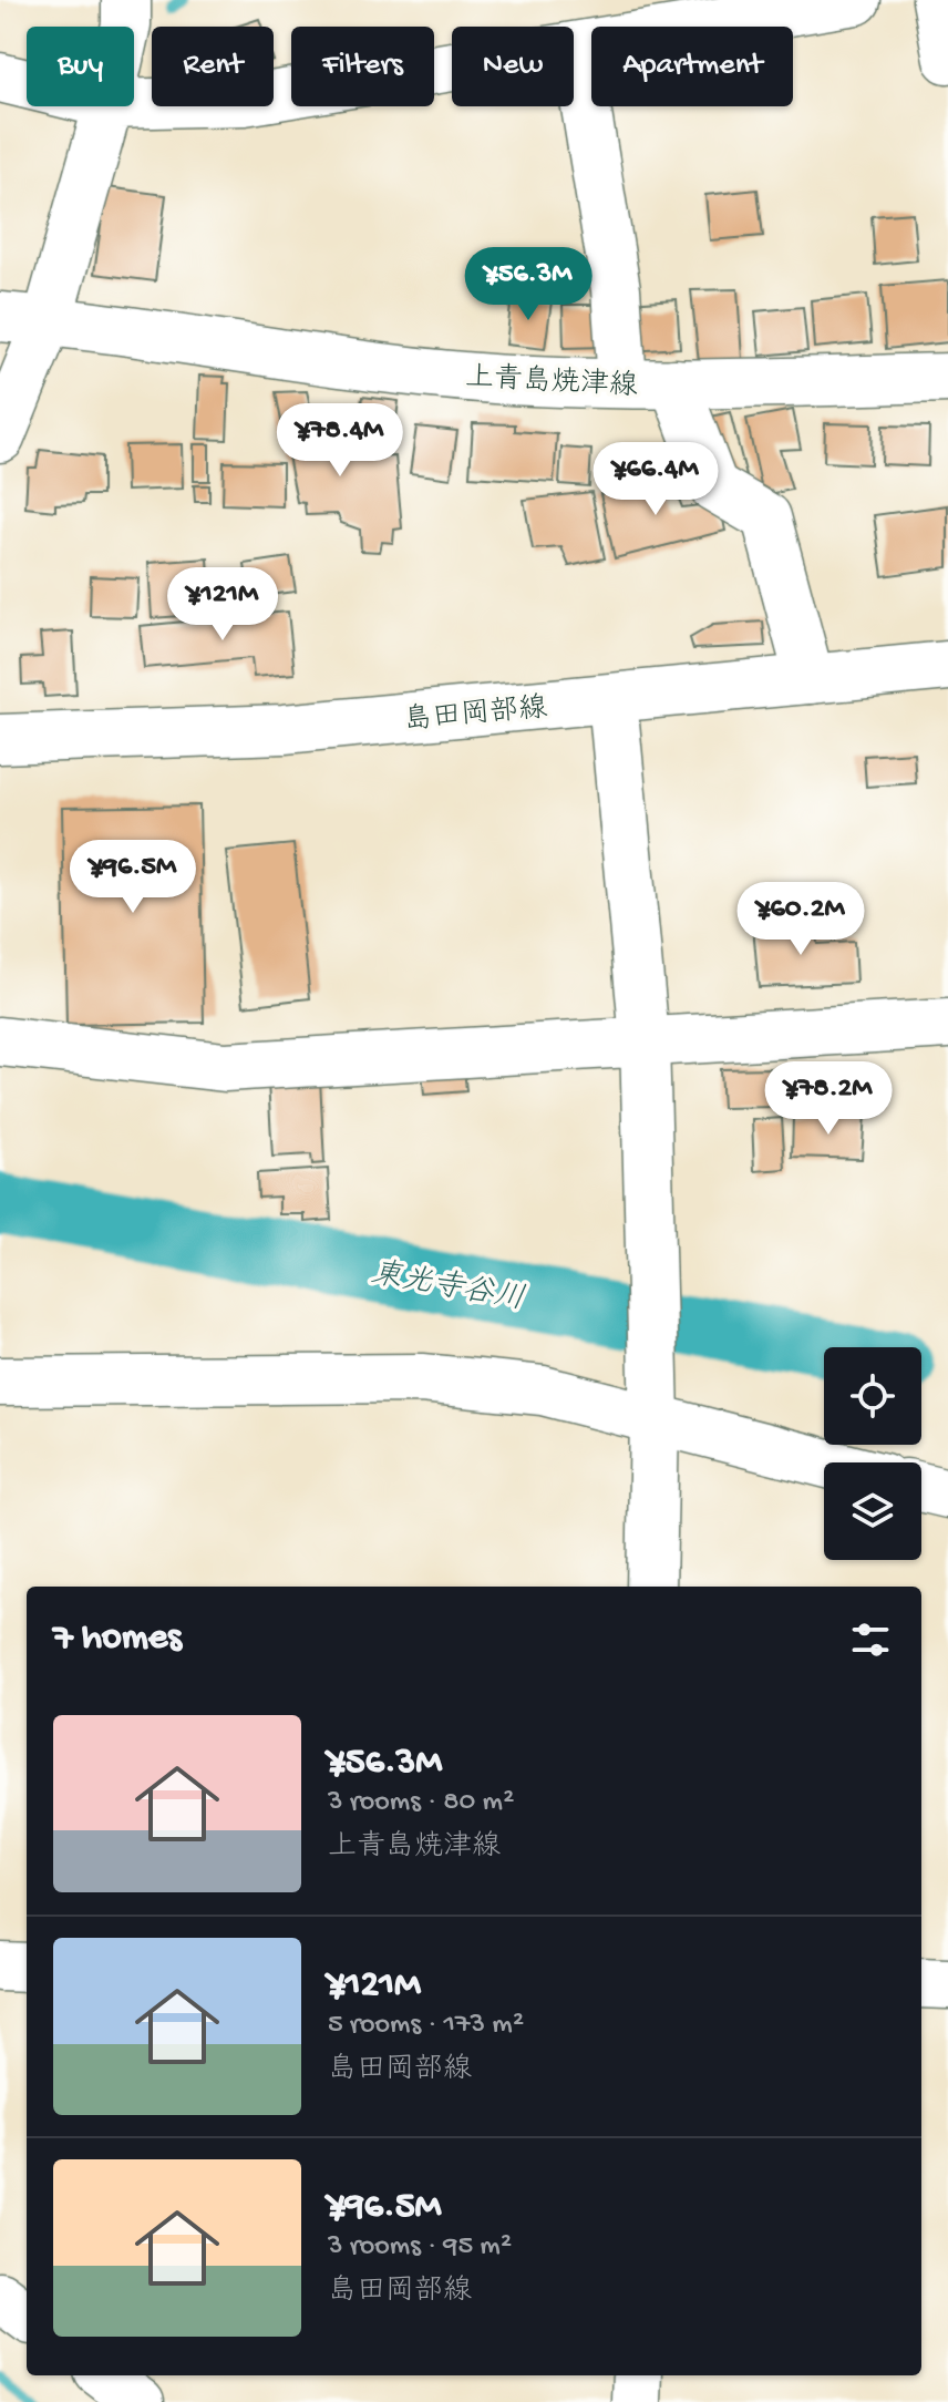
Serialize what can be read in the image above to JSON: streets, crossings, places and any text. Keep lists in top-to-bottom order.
{
  "streets": {
    "street": ["上青島焼津線", "島田岡部線"]
  },
  "water": ["東光寺谷川"],
  "page": {
    "chip": [
      "Buy",
      "Rent",
      "Filters",
      "New",
      "Apartment"
    ],
    "price": [
      "¥56.3M",
      "¥78.4M",
      "¥66.4M",
      "¥121M",
      "¥96.5M",
      "¥60.2M",
      "¥78.2M"
    ],
    "heading": "7 homes",
    "list": [
      {
        "name": "¥56.3M",
        "note": "3 rooms · 80 m² · 上青島焼津線"
      },
      {
        "name": "¥121M",
        "note": "5 rooms · 173 m² · 島田岡部線"
      },
      {
        "name": "¥96.5M",
        "note": "3 rooms · 95 m² · 島田岡部線"
      }
    ]
  }
}
